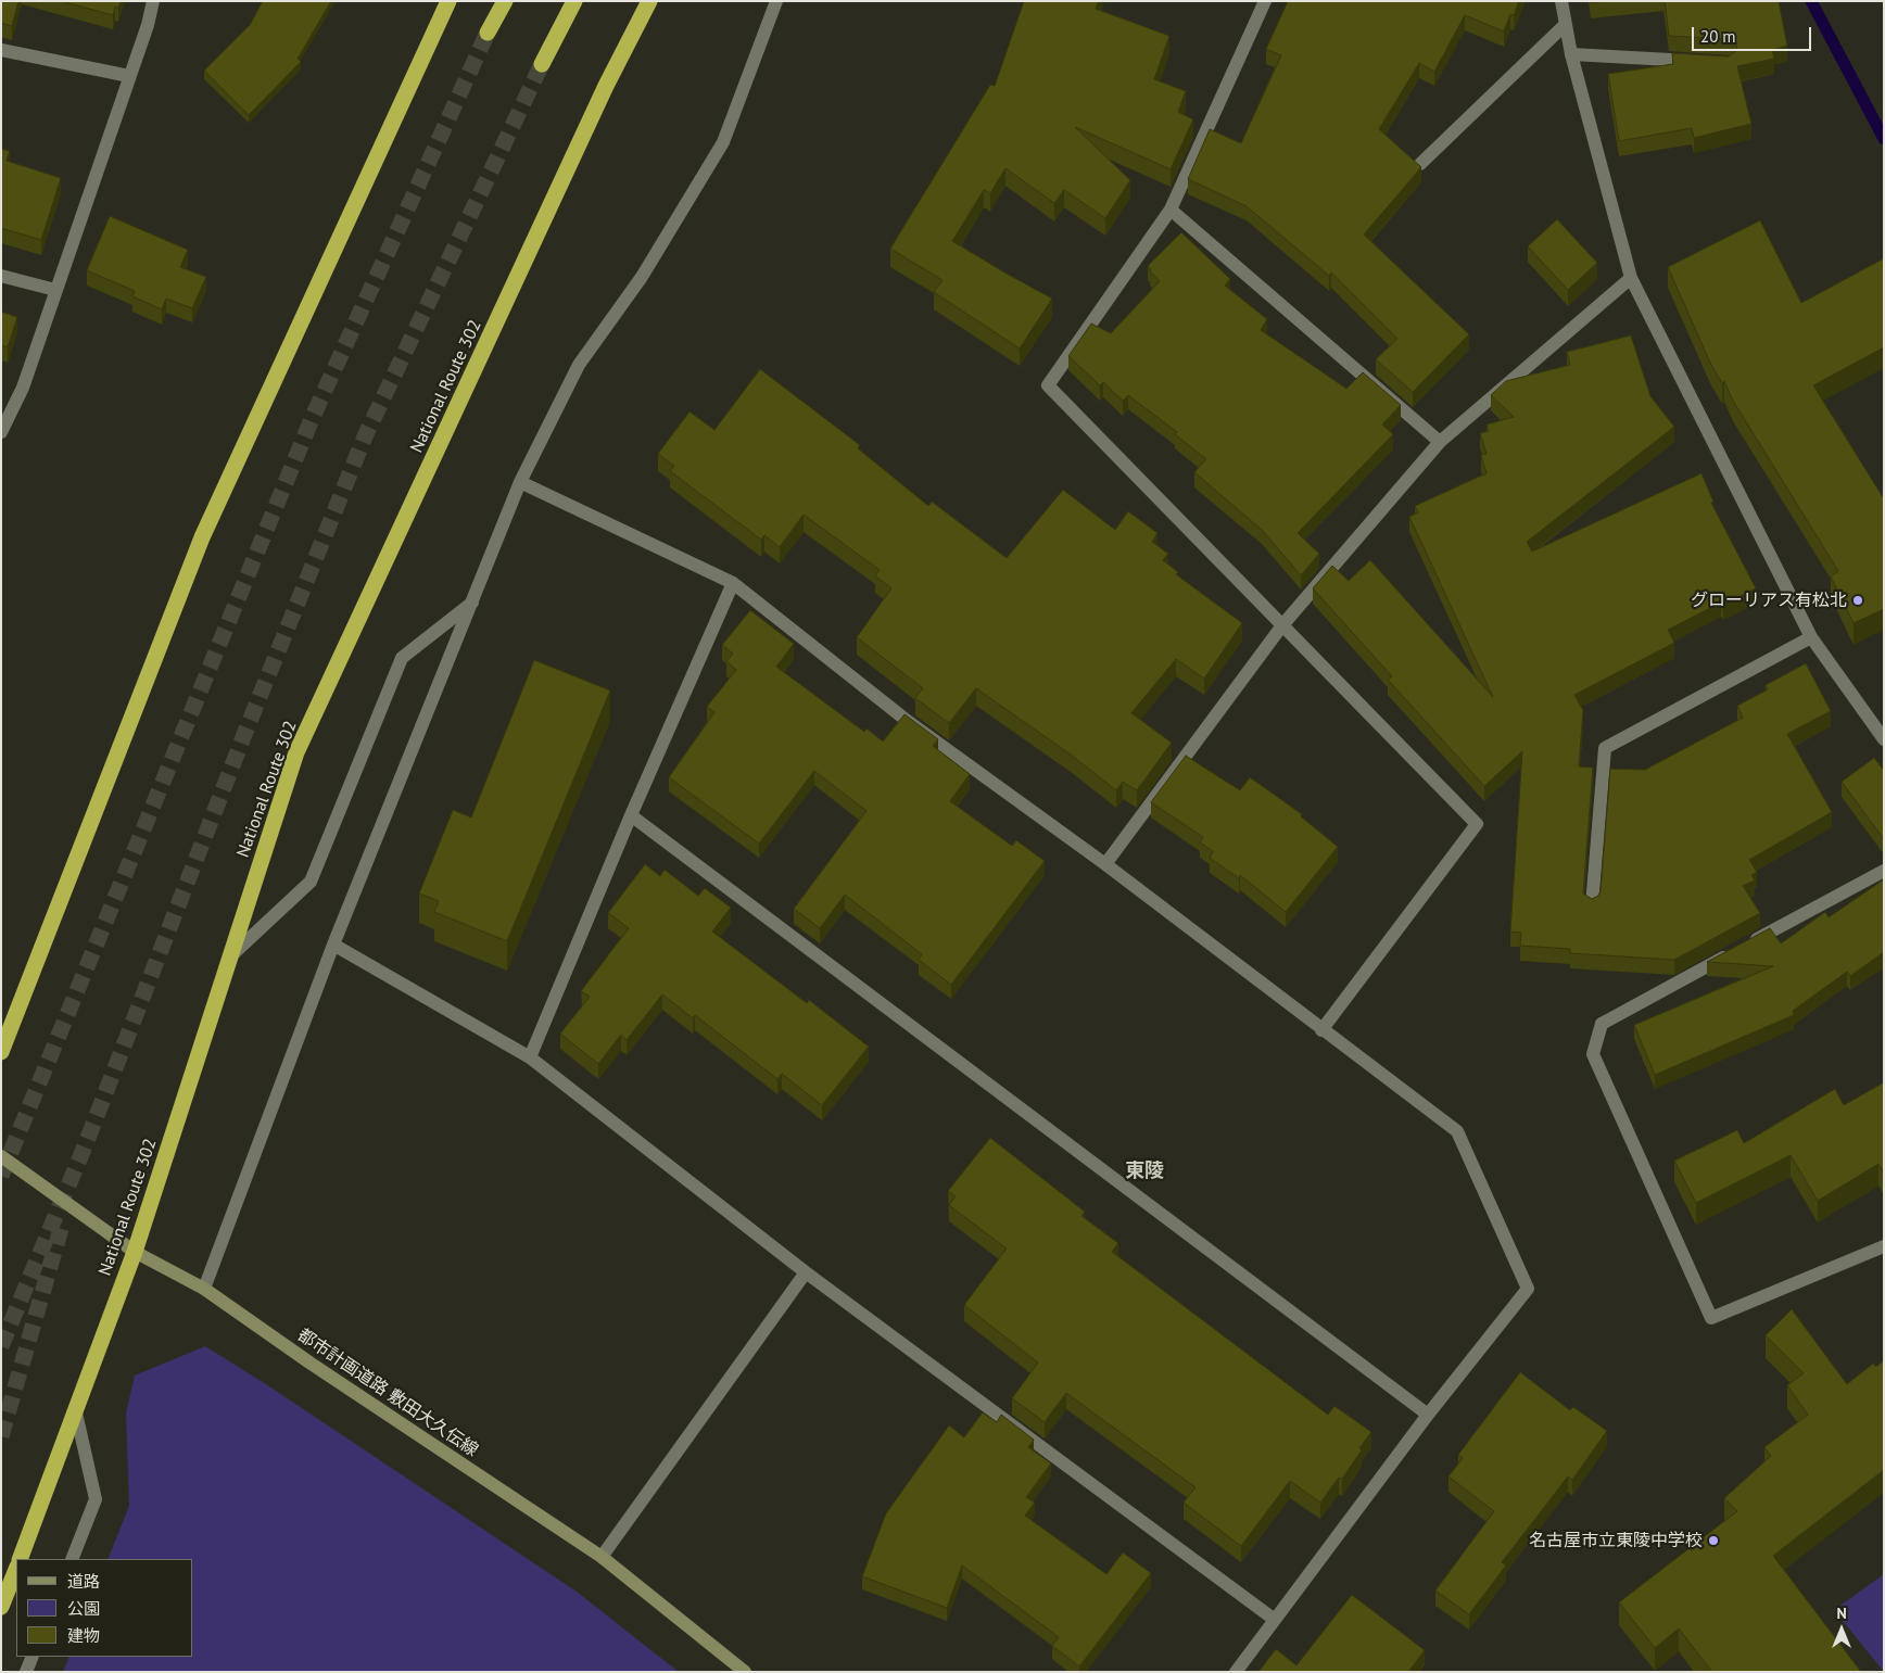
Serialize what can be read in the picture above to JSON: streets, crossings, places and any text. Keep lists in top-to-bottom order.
{
  "streets": {
    "highway": ["National Route 302"],
    "street": ["都市計画道路 敷田大久伝線"]
  },
  "crossings": [
    ["National Route 302", "都市計画道路 敷田大久伝線"]
  ],
  "districts": ["東陵"],
  "places": ["グローリアス有松北", "名古屋市立東陵中学校"],
  "legend": ["道路", "公園", "建物"],
  "scale_bar": "20 m",
  "north": "top"
}
